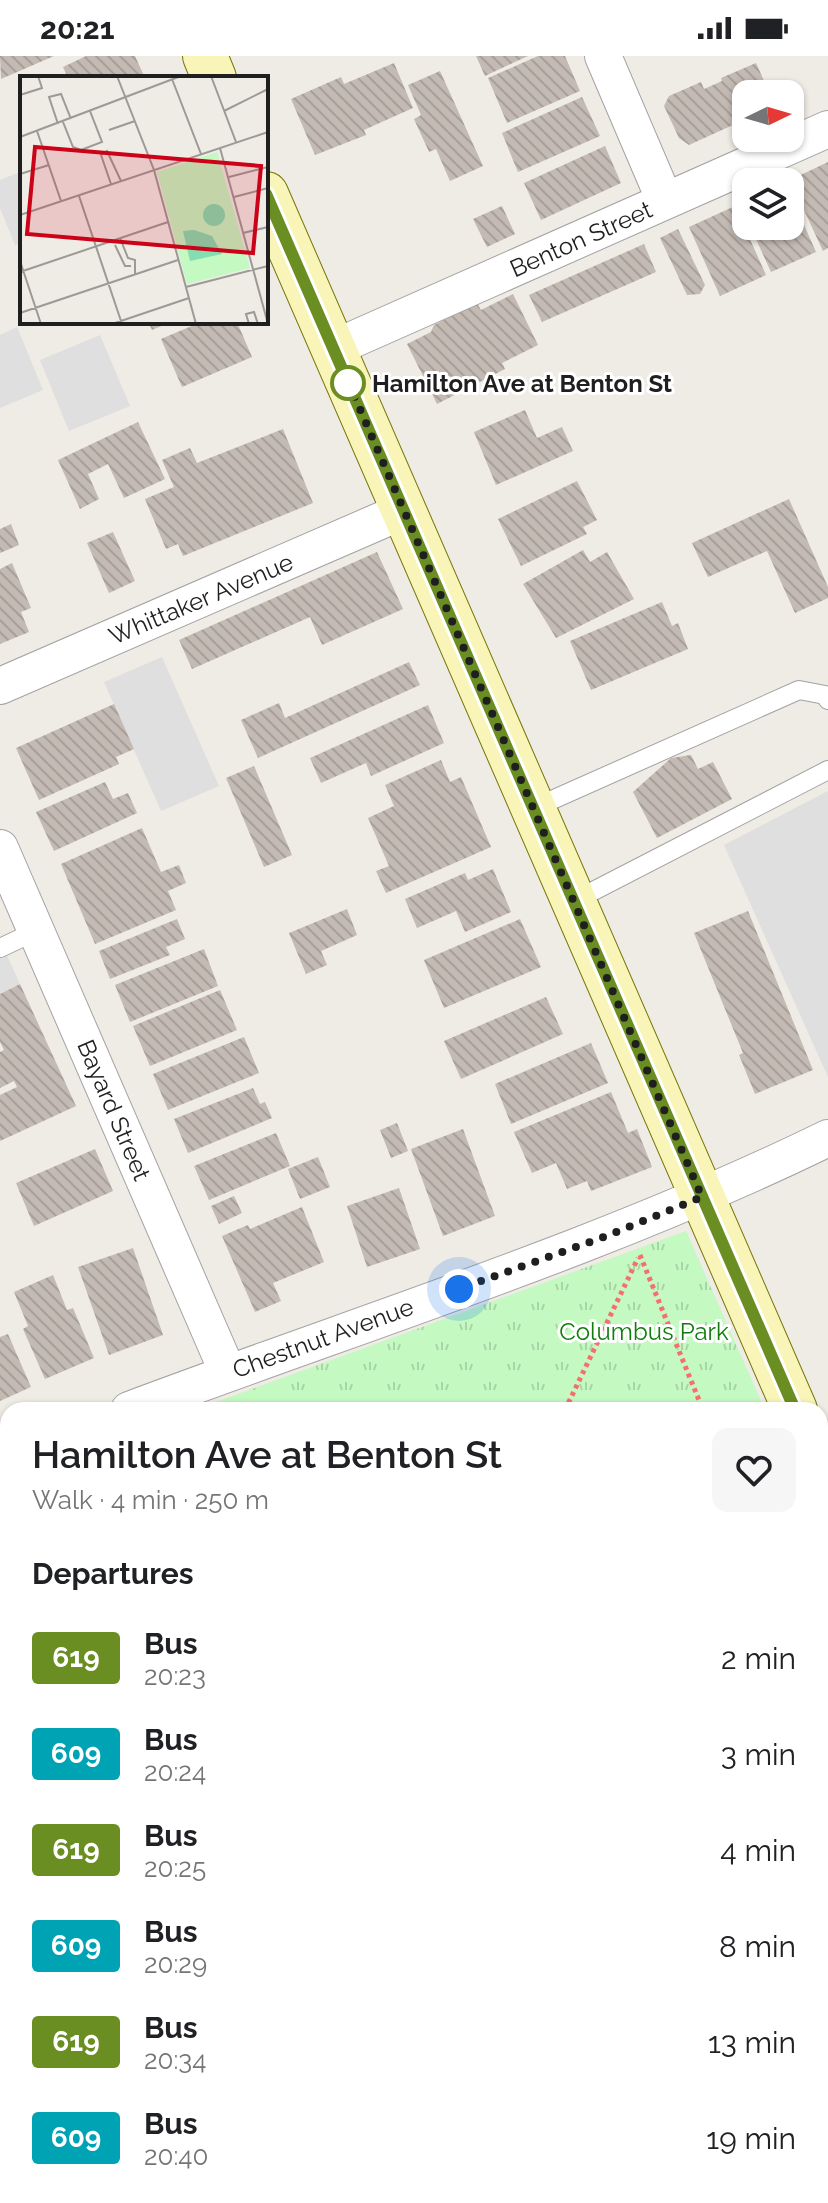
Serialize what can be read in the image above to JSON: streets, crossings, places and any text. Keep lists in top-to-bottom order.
{
  "streets": {
    "street": [
      "Benton Street",
      "Whittaker Avenue",
      "Bayard Street",
      "Chestnut Avenue"
    ]
  },
  "crossings": [
    ["Bayard Street", "Chestnut Avenue"]
  ],
  "parks": ["Columbus Park"],
  "places": ["Hamilton Ave at Benton St"],
  "lines": ["bus line 619"],
  "north": "right",
  "page": {
    "status": "20:21",
    "heading": [
      ["Hamilton Ave at Benton St", "Walk · 4 min · 250 m"],
      "Departures"
    ],
    "list": [
      {
        "mark": "619",
        "name": "Bus",
        "note": "20:23",
        "value": "2 min"
      },
      {
        "mark": "609",
        "name": "Bus",
        "note": "20:24",
        "value": "3 min"
      },
      {
        "mark": "619",
        "name": "Bus",
        "note": "20:25",
        "value": "4 min"
      },
      {
        "mark": "609",
        "name": "Bus",
        "note": "20:29",
        "value": "8 min"
      },
      {
        "mark": "619",
        "name": "Bus",
        "note": "20:34",
        "value": "13 min"
      },
      {
        "mark": "609",
        "name": "Bus",
        "note": "20:40",
        "value": "19 min"
      }
    ]
  }
}
